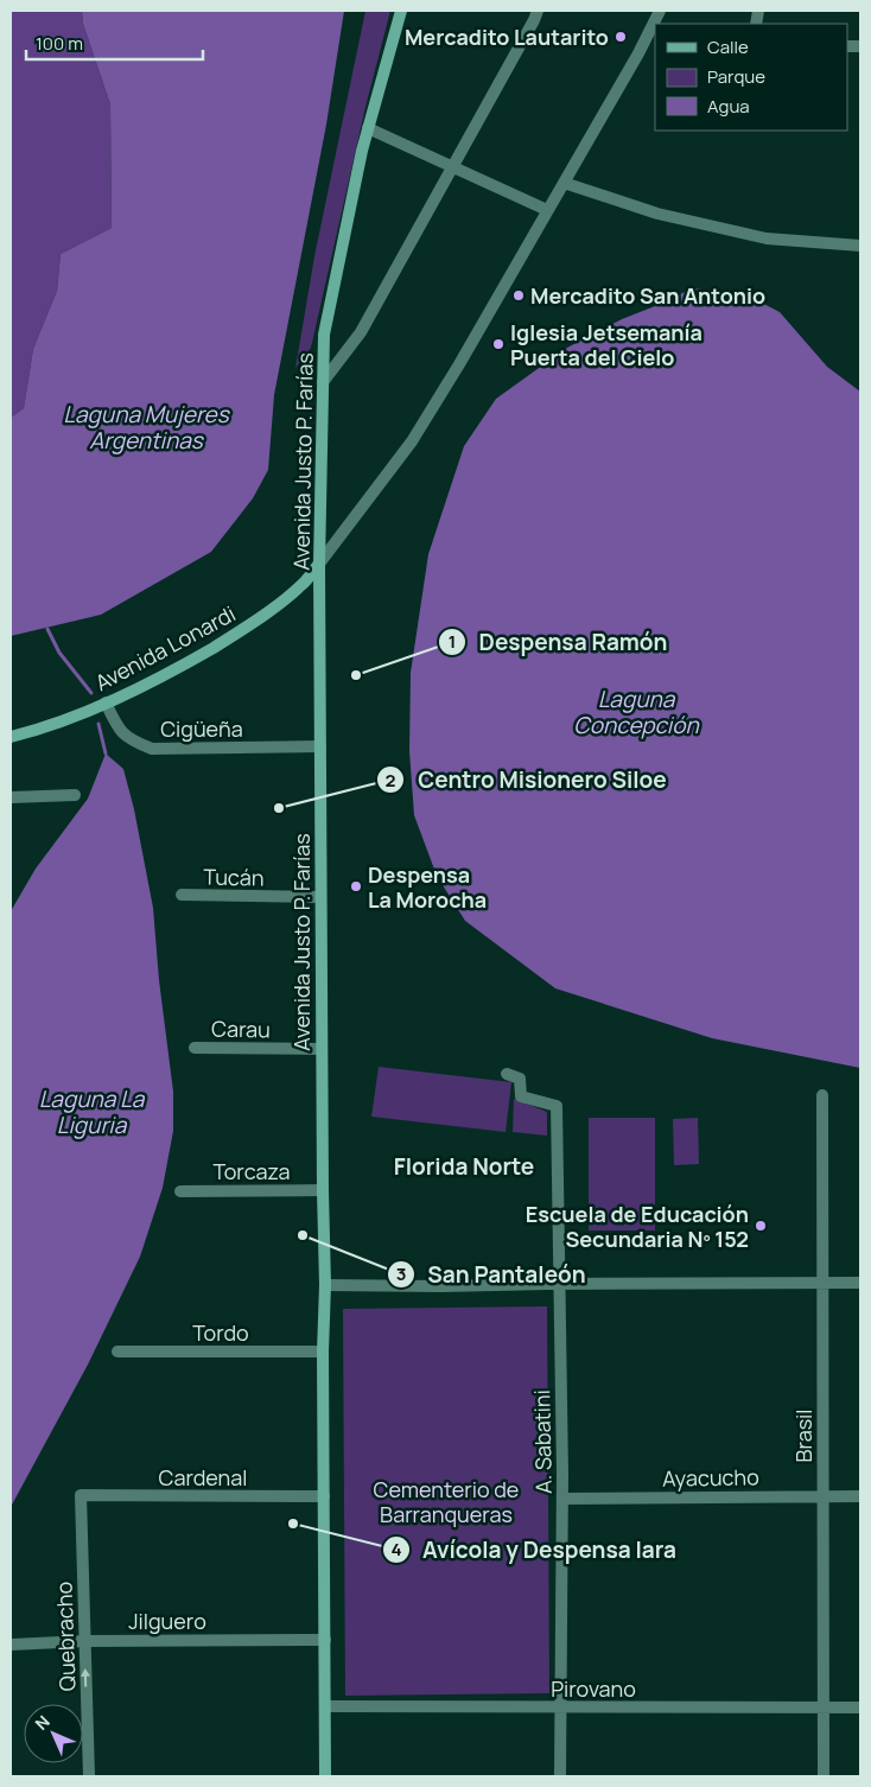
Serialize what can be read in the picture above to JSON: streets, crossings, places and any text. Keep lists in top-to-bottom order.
{
  "streets": {
    "street": [
      "Avenida Justo P. Farías",
      "Avenida Lonardi",
      "Cigüeña",
      "Tucán",
      "Carau",
      "Torcaza",
      "Tordo",
      "Brasil",
      "A. Sabatini",
      "Cardenal",
      "Ayacucho",
      "Jilguero",
      "Quebracho",
      "Pirovano"
    ]
  },
  "crossings": [
    ["Avenida Justo P. Farías", "Avenida Lonardi"],
    ["Avenida Justo P. Farías", "Cigüeña"],
    ["Avenida Justo P. Farías", "Tucán"],
    ["Avenida Justo P. Farías", "Carau"],
    ["Avenida Justo P. Farías", "Torcaza"],
    ["Avenida Justo P. Farías", "Tordo"],
    ["Avenida Justo P. Farías", "Cardenal"],
    ["Avenida Justo P. Farías", "Jilguero"],
    ["Avenida Justo P. Farías", "Pirovano"],
    ["Avenida Lonardi", "Cigüeña"],
    ["Brasil", "Ayacucho"],
    ["Brasil", "Pirovano"],
    ["A. Sabatini", "Ayacucho"],
    ["A. Sabatini", "Pirovano"],
    ["Cardenal", "Quebracho"],
    ["Jilguero", "Quebracho"]
  ],
  "one_way": ["Quebracho"],
  "districts": ["Florida Norte"],
  "water": ["Laguna Mujeres Argentinas", "Laguna Concepción", "Laguna La Liguria"],
  "parks": ["Cementerio de Barranqueras"],
  "places": [
    "Mercadito Lautarito",
    "Mercadito San Antonio",
    "Iglesia Jetsemanía Puerta del Cielo",
    "Despensa Ramón",
    "Centro Misionero Siloe",
    "Despensa La Morocha",
    "Escuela de Educación Secundaria Nº 152",
    "San Pantaleón",
    "Avícola y Despensa Iara"
  ],
  "legend": ["Calle", "Parque", "Agua"],
  "scale_bar": "100 m",
  "north": "top left"
}
